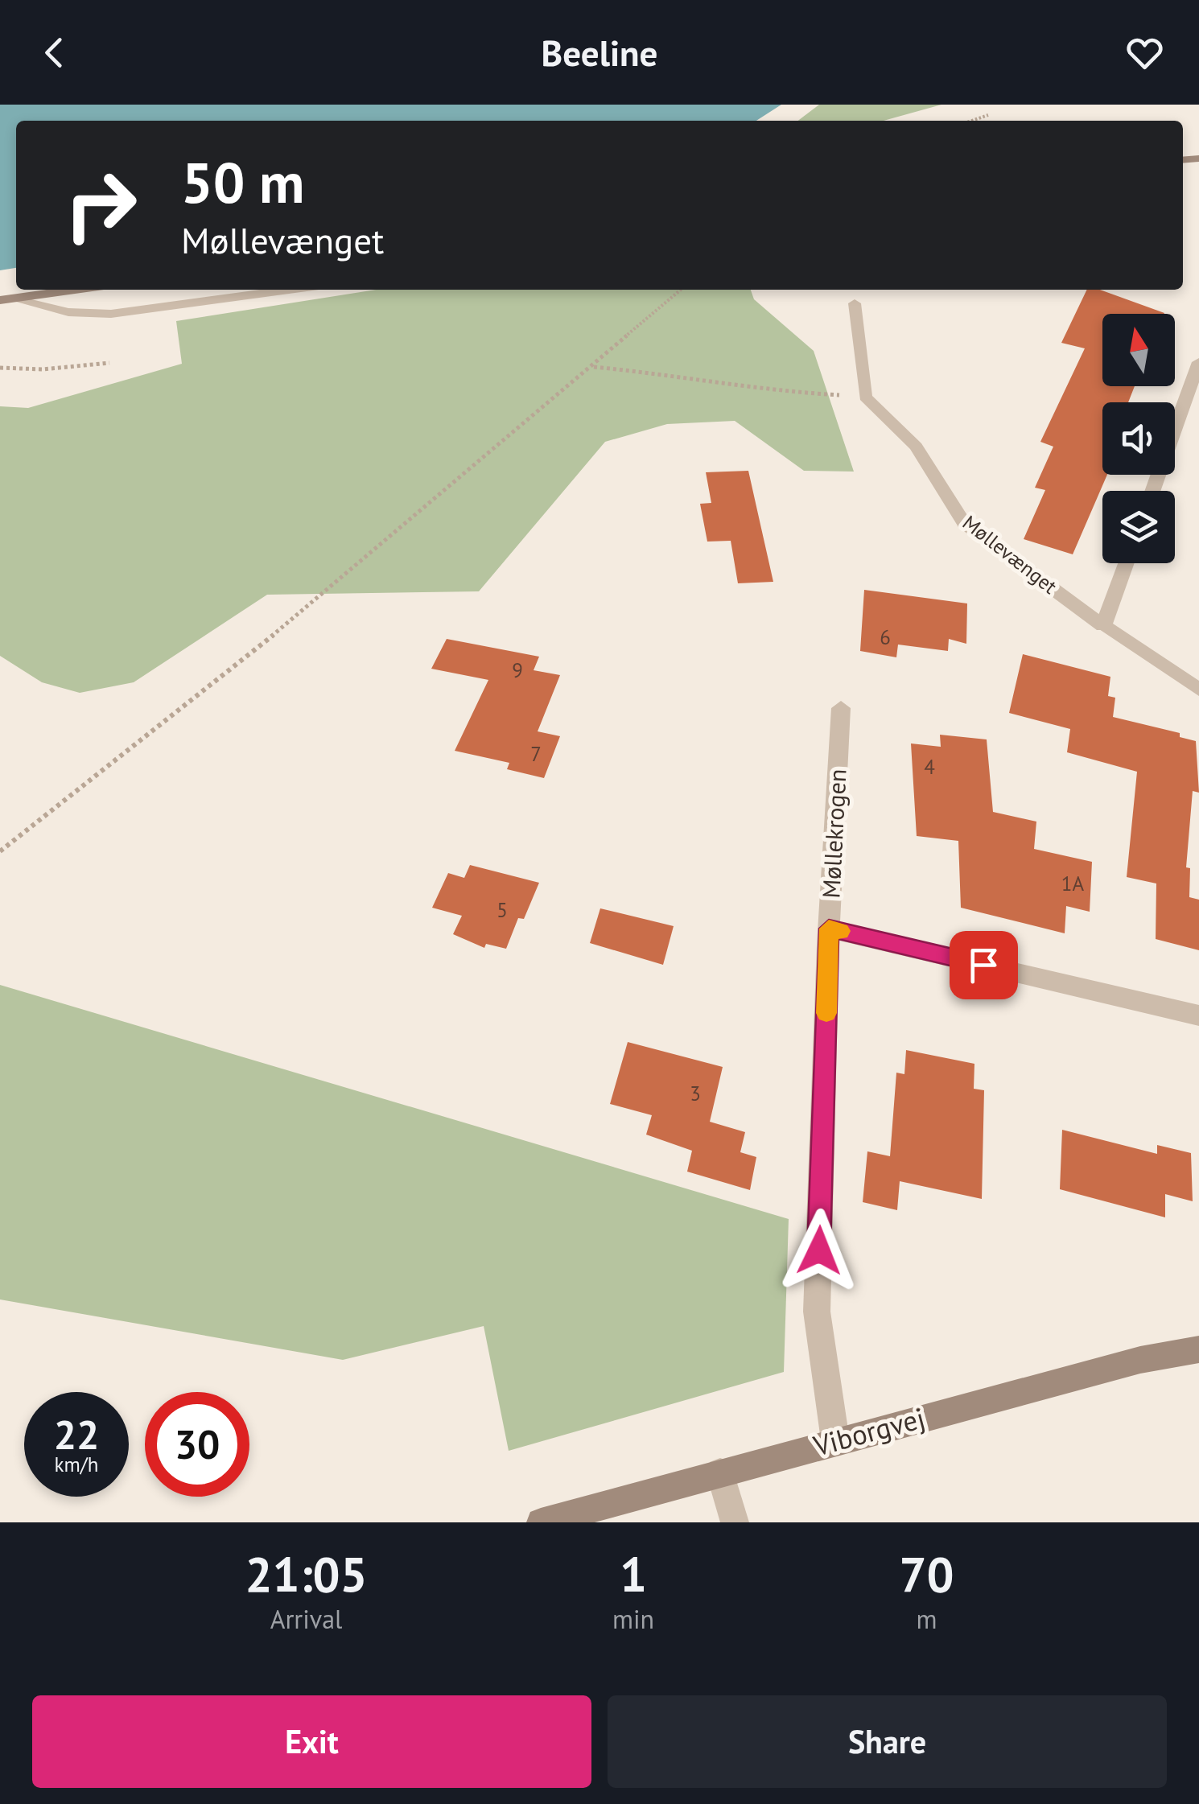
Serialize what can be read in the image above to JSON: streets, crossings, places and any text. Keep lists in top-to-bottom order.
{
  "streets": {
    "street": ["Møllevænget", "Møllekrogen", "Viborgvej"]
  },
  "crossings": [
    ["Møllekrogen", "Viborgvej"]
  ],
  "house_numbers": [
    "6",
    "9",
    "7",
    "4",
    "1A",
    "5",
    "3"
  ],
  "north": "top",
  "page": {
    "header": "Beeline",
    "turn": ["50 m", "Møllevænget"],
    "speed": "22 km/h",
    "limit": "30",
    "eta": [
      "21:05",
      "Arrival",
      "1",
      "min",
      "70",
      "m"
    ],
    "buttons": ["Exit", "Share"]
  }
}
